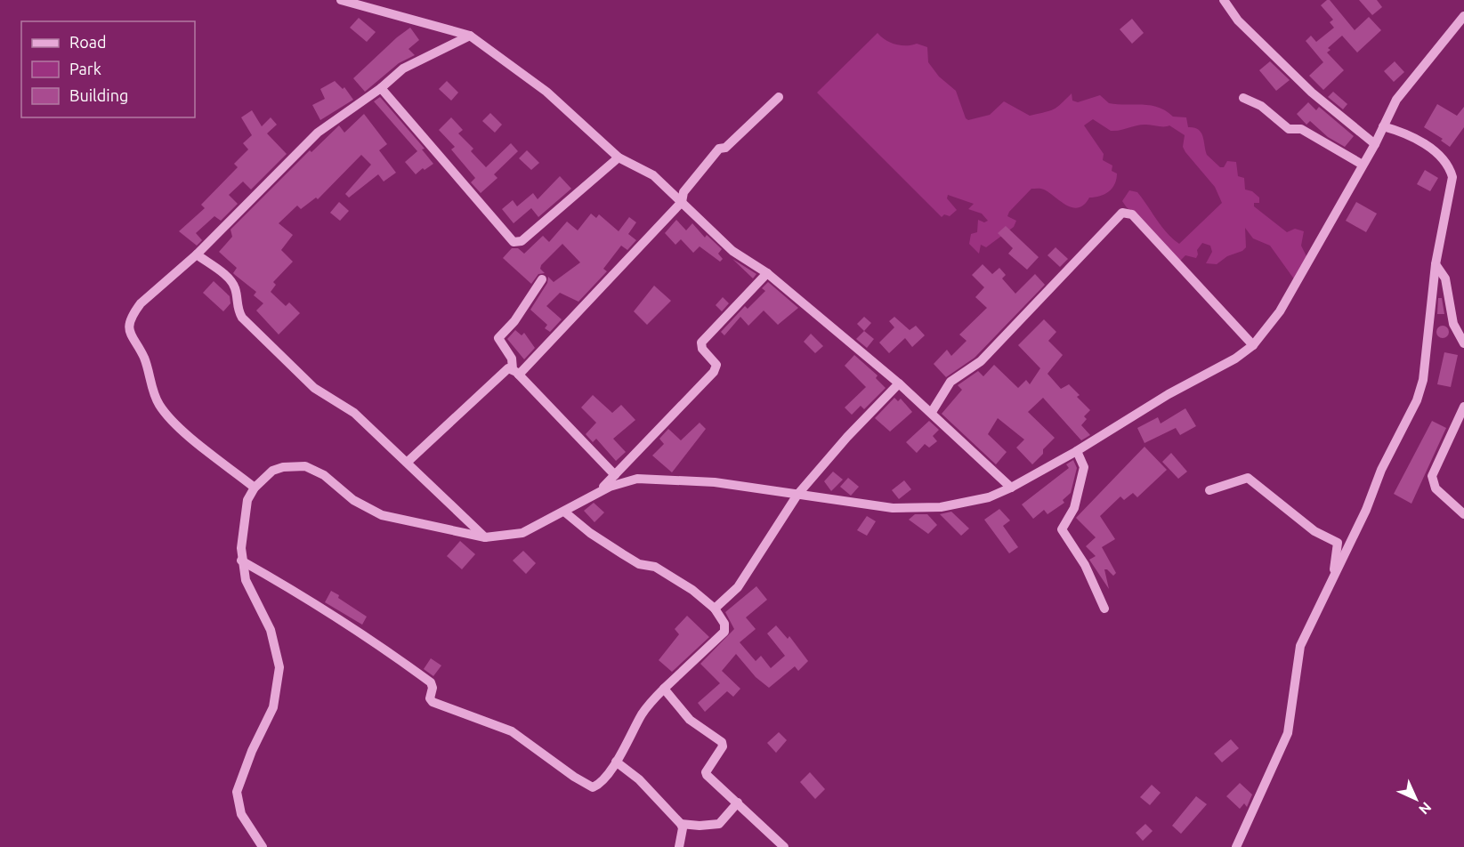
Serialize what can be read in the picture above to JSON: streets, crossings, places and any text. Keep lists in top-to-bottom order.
{
  "legend": ["Road", "Park", "Building"],
  "north": "bottom right"
}
